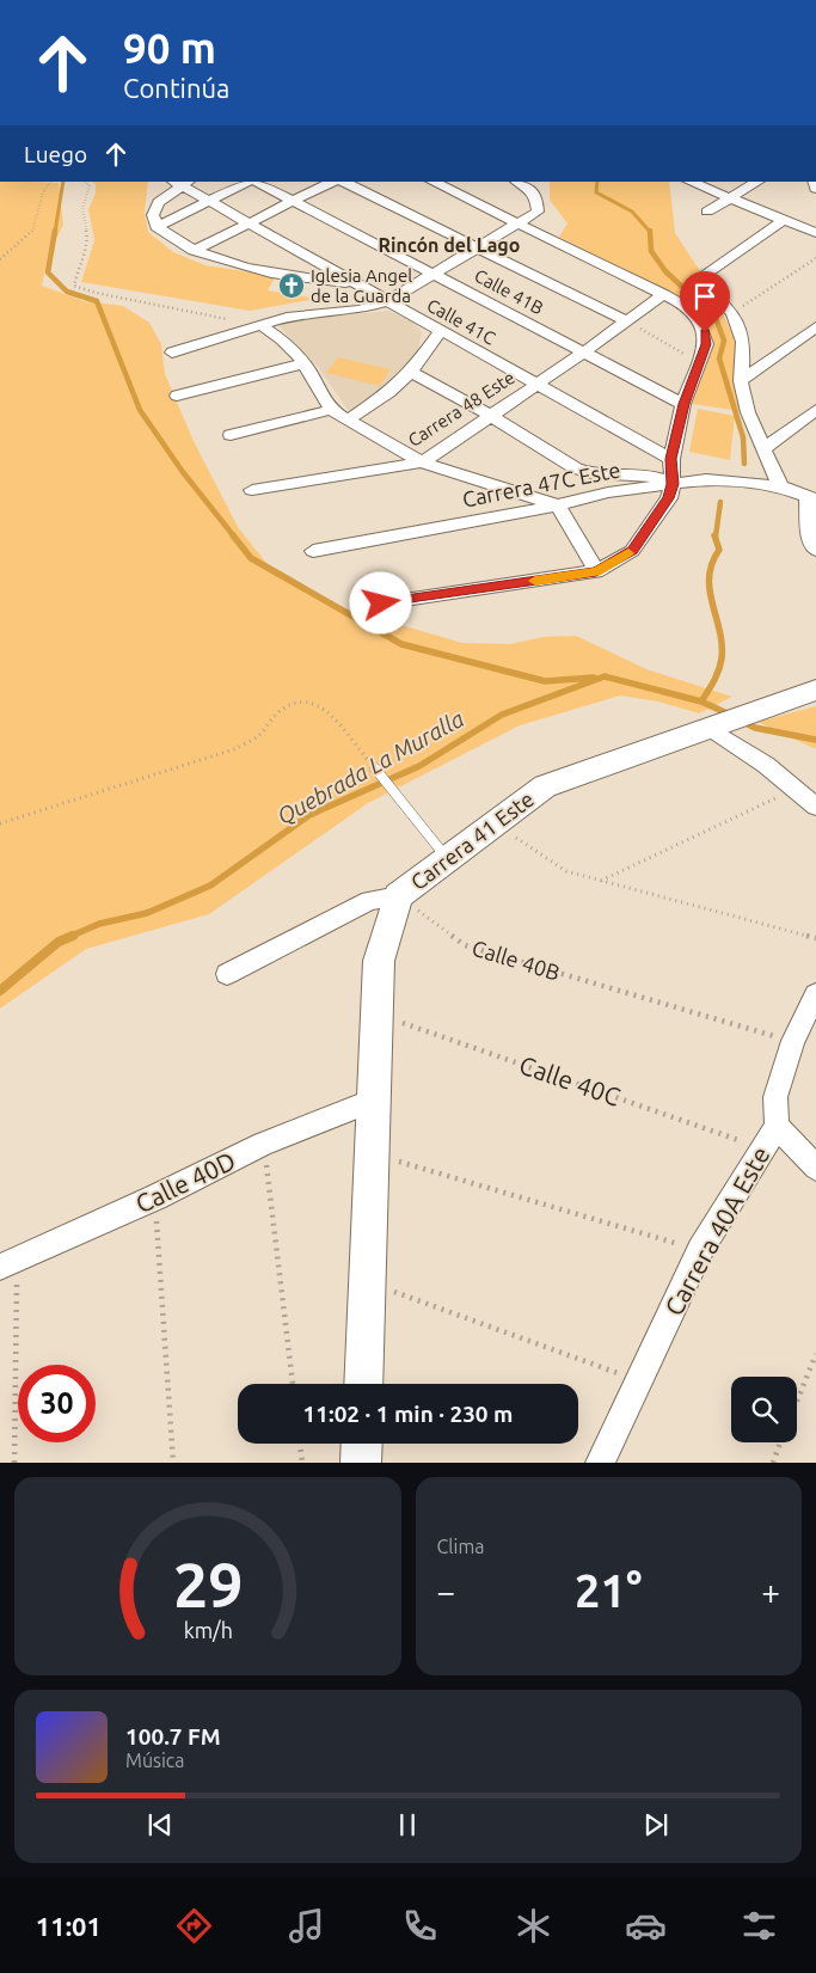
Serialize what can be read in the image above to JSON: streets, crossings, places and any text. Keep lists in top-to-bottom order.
{
  "streets": {
    "street": [
      "Calle 41B",
      "Calle 41C",
      "Carrera 48 Este",
      "Carrera 47C Este",
      "Carrera 41 Este",
      "Calle 40D",
      "Carrera 40A Este"
    ],
    "path": ["Calle 40B", "Calle 40C"]
  },
  "crossings": [
    ["Calle 41B", "Carrera 48 Este"],
    ["Calle 41C", "Carrera 48 Este"],
    ["Carrera 41 Este", "Calle 40B"],
    ["Carrera 41 Este", "Calle 40C"],
    ["Carrera 41 Este", "Calle 40D"],
    ["Calle 40B", "Carrera 40A Este"],
    ["Calle 40C", "Carrera 40A Este"]
  ],
  "districts": ["Rincón del Lago"],
  "water": ["Quebrada La Muralla"],
  "places": {
    "church": ["Iglesia Angel de la Guarda"]
  },
  "page": {
    "turn": ["90 m", "Continúa"],
    "then": "Luego",
    "limit": "30",
    "trip": "11:02 · 1 min · 230 m",
    "tile": "Clima",
    "heat": ["−", "21°", "+"],
    "song": ["100.7 FM", "Música"],
    "tabs": "11:01",
    "gauge": ["29", "km/h"]
  }
}
